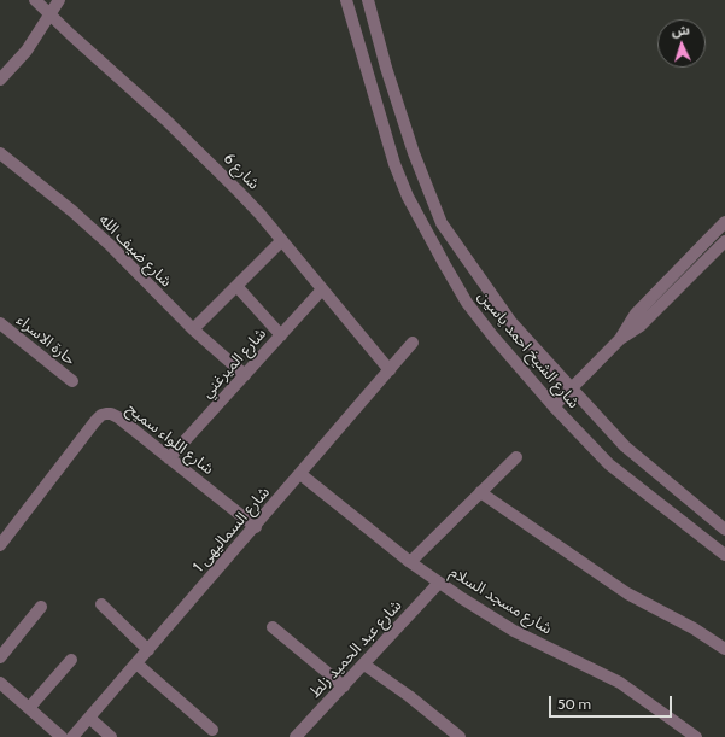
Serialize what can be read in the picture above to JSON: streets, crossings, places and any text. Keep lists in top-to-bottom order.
{
  "streets": {
    "street": [
      "شارع 6",
      "شارع ضيف الله",
      "حارة الاسراء",
      "شارع الشيخ احمد ياسين",
      "شارع الميرغني",
      "شارع اللواء سميح",
      "شارع السماليهى 1",
      "شارع مسجد السلام",
      "شارع عبد الحميد زلط"
    ]
  },
  "crossings": [
    ["شارع 6", "شارع الميرغني"],
    ["شارع 6", "شارع السماليهى 1"],
    ["شارع ضيف الله", "شارع الميرغني"],
    ["شارع الميرغني", "شارع اللواء سميح"],
    ["شارع اللواء سميح", "شارع السماليهى 1"],
    ["شارع السماليهى 1", "شارع مسجد السلام"],
    ["شارع مسجد السلام", "شارع عبد الحميد زلط"]
  ],
  "scale_bar": "50 m",
  "north": "top"
}
